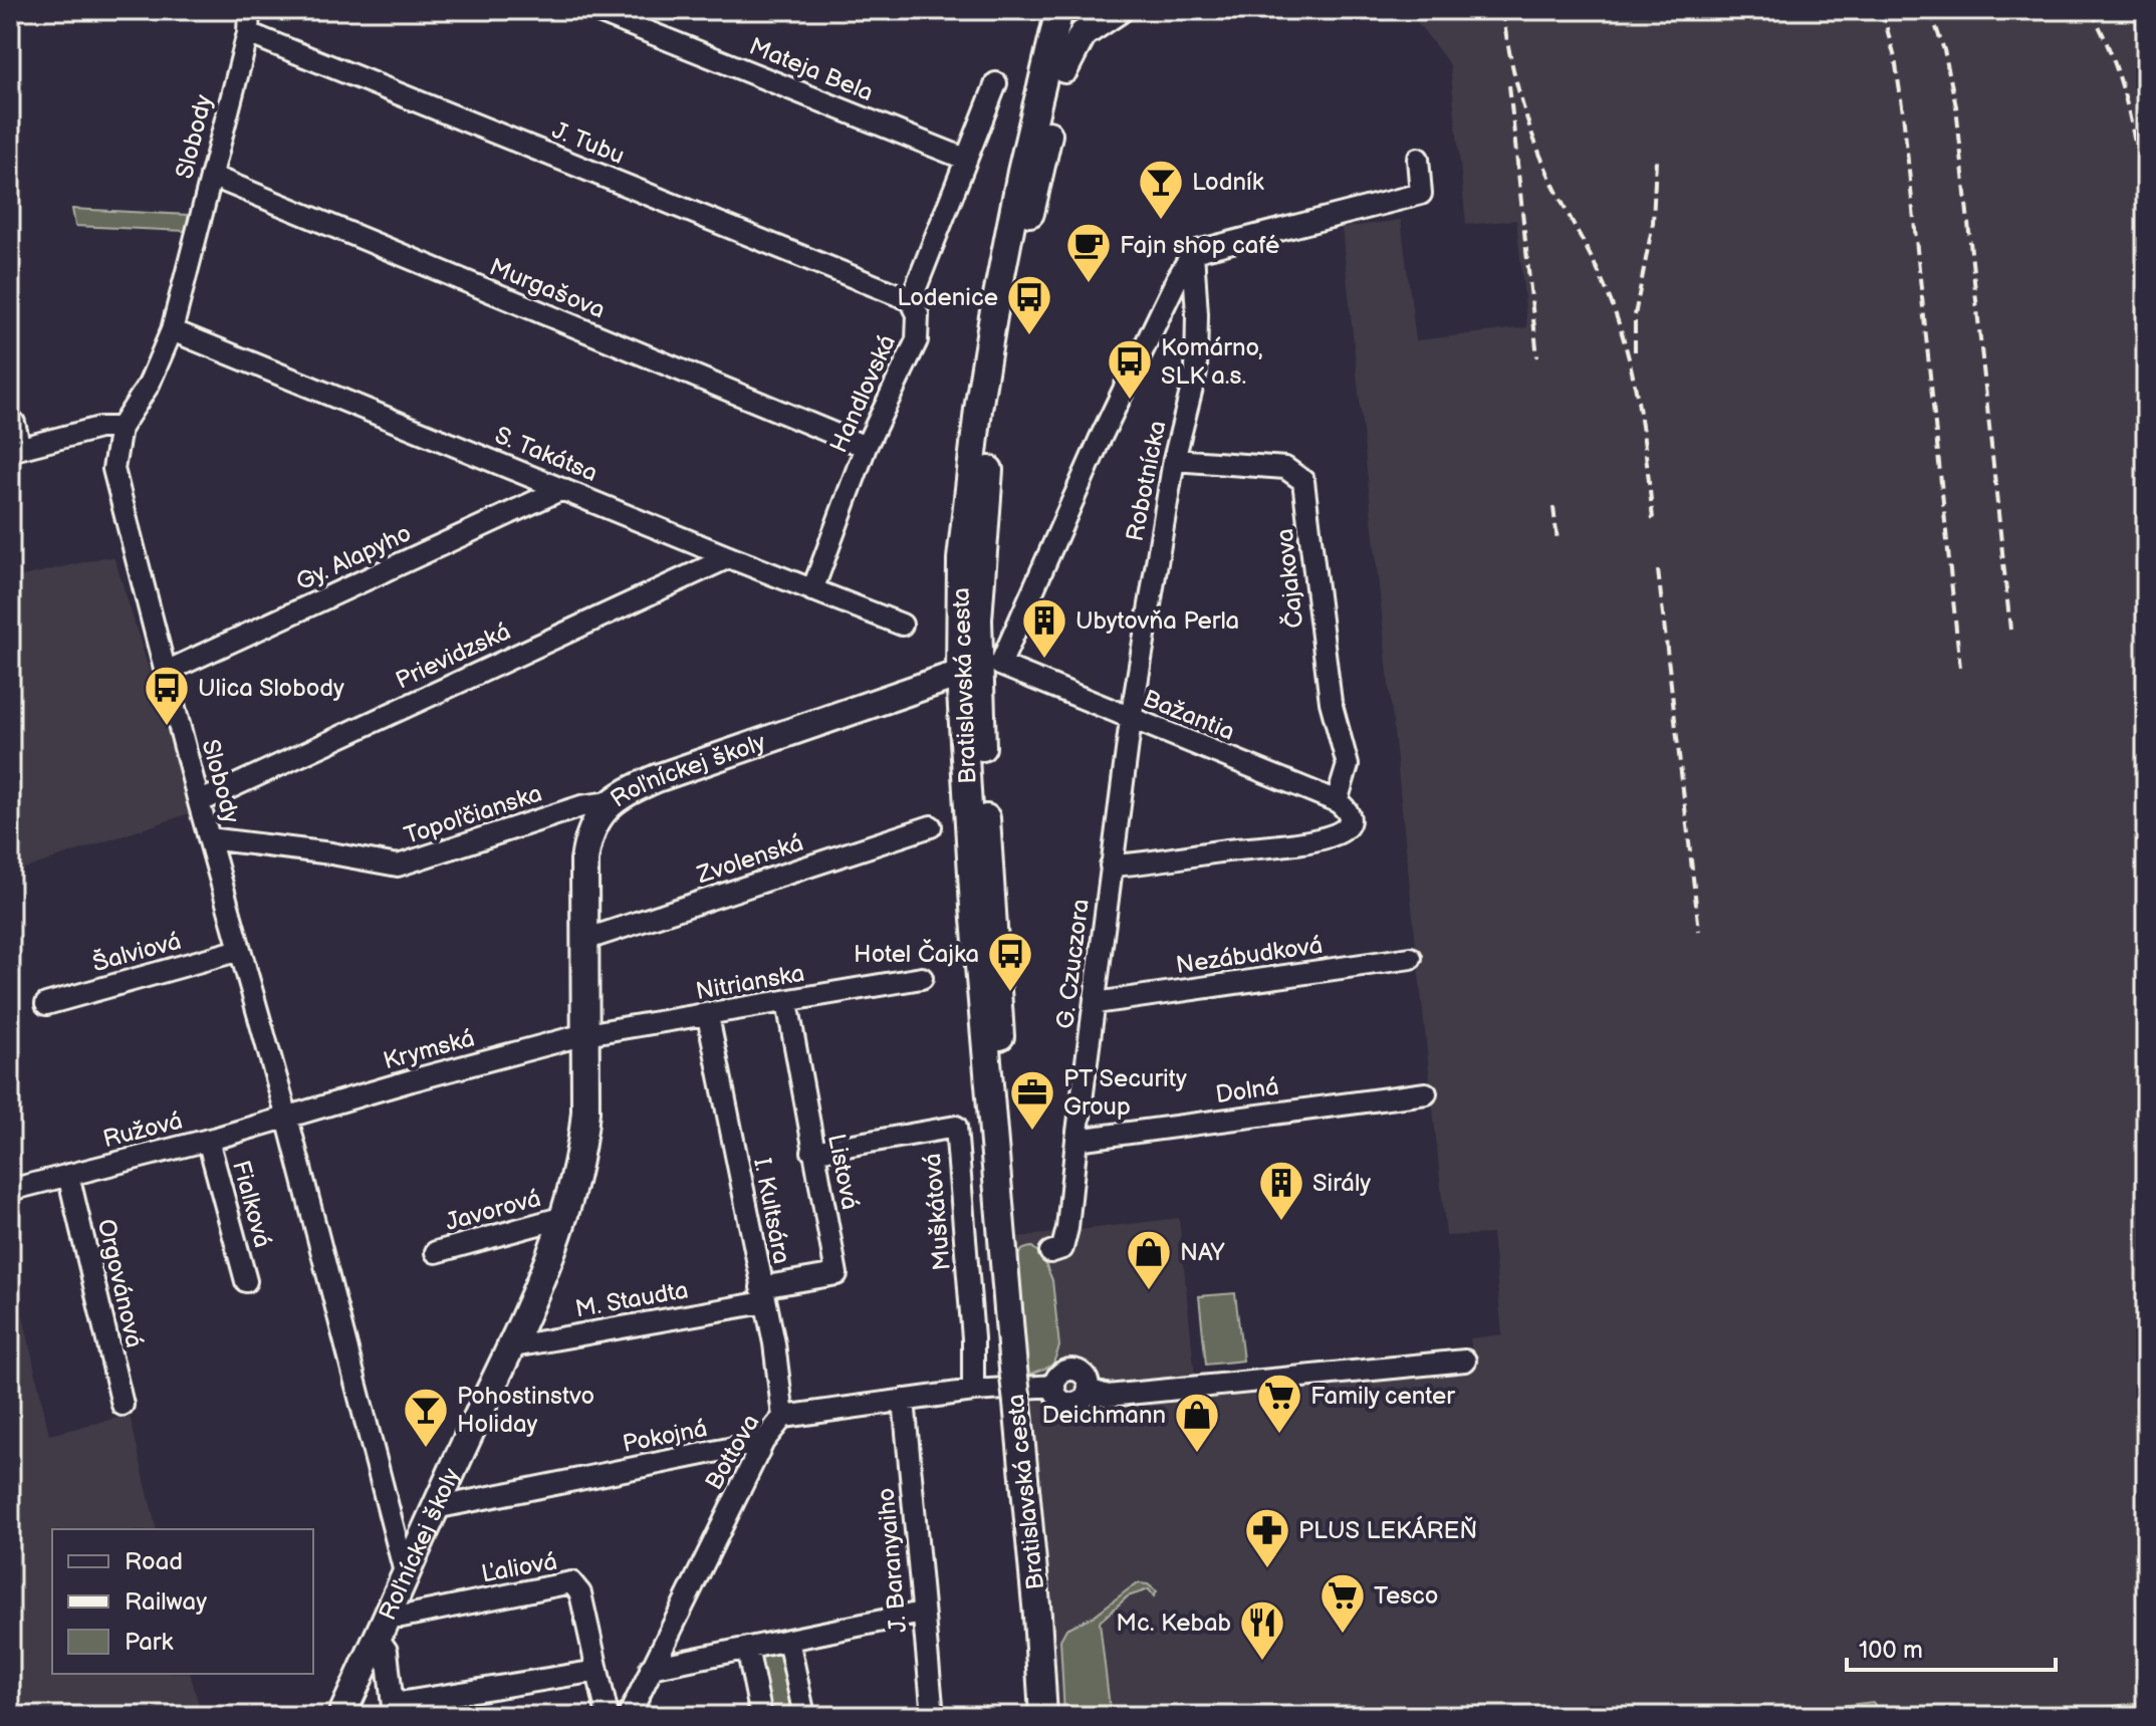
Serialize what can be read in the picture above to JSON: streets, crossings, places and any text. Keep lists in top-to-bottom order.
{
  "streets": {
    "main road": ["Bratislavská cesta", "Roľníckej školy"],
    "street": [
      "Mateja Bela",
      "Slobody",
      "J. Tubu",
      "Murgašova",
      "Handlovská",
      "S. Takátsa",
      "Robotnícka",
      "Gy. Alapyho",
      "Čajakova",
      "Prievidzská",
      "Bažantia",
      "Topoľčianska",
      "Zvolenská",
      "Šalviová",
      "Nezábudková",
      "G. Czuczora",
      "Nitrianska",
      "Krymská",
      "Dolná",
      "Ružová",
      "Listová",
      "Fialková",
      "Javorová",
      "I. Kultsára",
      "Muškátová",
      "Orgovánová",
      "M. Staudta",
      "Pokojná",
      "Bottova",
      "J. Baranyaiho",
      "Ľaliová"
    ]
  },
  "crossings": [
    ["Mateja Bela", "Handlovská"],
    ["Slobody", "J. Tubu"],
    ["Slobody", "Murgašova"],
    ["Slobody", "S. Takátsa"],
    ["Slobody", "Gy. Alapyho"],
    ["Slobody", "Prievidzská"],
    ["Slobody", "Roľníckej školy"],
    ["Slobody", "Topoľčianska"],
    ["Slobody", "Šalviová"],
    ["Slobody", "Krymská"],
    ["Slobody", "Ružová"],
    ["J. Tubu", "Handlovská"],
    ["Murgašova", "Handlovská"],
    ["Handlovská", "S. Takátsa"],
    ["S. Takátsa", "Gy. Alapyho"],
    ["S. Takátsa", "Prievidzská"],
    ["Robotnícka", "Čajakova"],
    ["Robotnícka", "Bažantia"],
    ["Robotnícka", "G. Czuczora"],
    ["Čajakova", "Bažantia"],
    ["Bratislavská cesta", "Bažantia"],
    ["Bratislavská cesta", "Roľníckej školy"],
    ["Bažantia", "Roľníckej školy"],
    ["Bažantia", "G. Czuczora"],
    ["Roľníckej školy", "Topoľčianska"],
    ["Roľníckej školy", "Zvolenská"],
    ["Roľníckej školy", "Nitrianska"],
    ["Roľníckej školy", "Krymská"],
    ["Roľníckej školy", "Javorová"],
    ["Roľníckej školy", "M. Staudta"],
    ["Roľníckej školy", "Pokojná"],
    ["Roľníckej školy", "Ľaliová"],
    ["Nezábudková", "G. Czuczora"],
    ["G. Czuczora", "Dolná"],
    ["Nitrianska", "Krymská"],
    ["Nitrianska", "Listová"],
    ["Nitrianska", "I. Kultsára"],
    ["Krymská", "Ružová"],
    ["Ružová", "Fialková"],
    ["Ružová", "Orgovánová"],
    ["Listová", "I. Kultsára"],
    ["Listová", "Muškátová"],
    ["Listová", "M. Staudta"],
    ["I. Kultsára", "M. Staudta"],
    ["I. Kultsára", "Bottova"],
    ["Muškátová", "Bottova"],
    ["Pokojná", "Bottova"],
    ["Bottova", "J. Baranyaiho"]
  ],
  "places": {
    "bar": ["Lodník", "Pohostinstvo Holiday"],
    "cafe": ["Fajn shop café"],
    "bus stop": [
      "Lodenice",
      "Komárno, SLK a.s.",
      "Ulica Slobody",
      "Hotel Čajka"
    ],
    "building": ["Ubytovňa Perla", "Sirály"],
    "office": ["PT Security Group"],
    "shop": ["NAY", "Deichmann"],
    "supermarket": ["Family center", "Tesco"],
    "pharmacy": ["PLUS LEKÁREŇ"],
    "restaurant": ["Mc. Kebab"]
  },
  "legend": ["Road", "Railway", "Park"],
  "scale_bar": "100 m"
}
